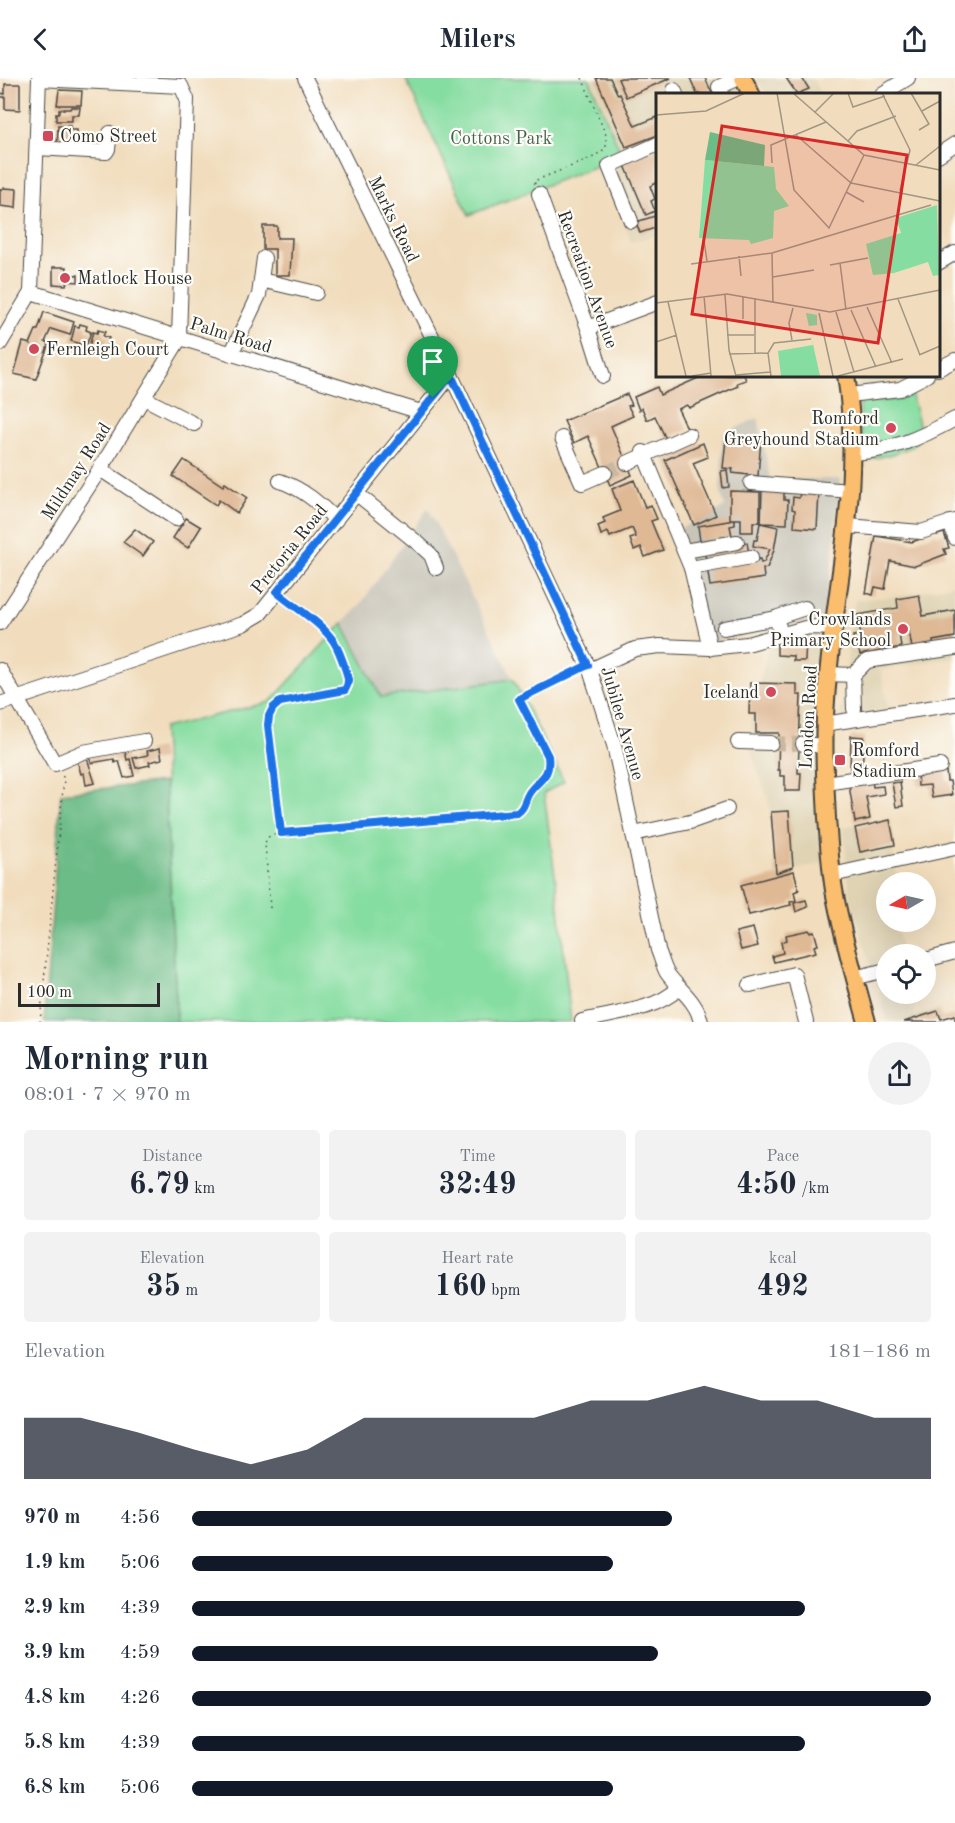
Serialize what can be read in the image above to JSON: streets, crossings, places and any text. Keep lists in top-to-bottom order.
{
  "streets": {
    "main road": ["London Road"],
    "street": [
      "Marks Road",
      "Recreation Avenue",
      "Palm Road",
      "Mildmay Road",
      "Pretoria Road",
      "Jubilee Avenue"
    ]
  },
  "crossings": [
    ["Marks Road", "Pretoria Road"],
    ["Marks Road", "Jubilee Avenue"],
    ["Palm Road", "Mildmay Road"],
    ["Palm Road", "Pretoria Road"],
    ["Pretoria Road", "Jubilee Avenue"]
  ],
  "parks": ["Cottons Park"],
  "places": {
    "transit": ["Como Street", "Romford Stadium"],
    "other": [
      "Matlock House",
      "Fernleigh Court",
      "Romford Greyhound Stadium",
      "Crowlands Primary School",
      "Iceland"
    ]
  },
  "scale_bar": "100 m",
  "north": "left",
  "page": {
    "header": "Milers",
    "scale": "100 m",
    "heading": ["Morning run", "08:01 · 7 × 970 m"],
    "stats": [
      ["Distance", "6.79 km"],
      ["Time", "32:49"],
      ["Pace", "4:50 /km"],
      ["Elevation", "35 m"],
      ["Heart rate", "160 bpm"],
      ["kcal", "492"]
    ],
    "chart": ["Elevation", "181–186 m"],
    "list": [
      {
        "name": "970 m",
        "note": "4:56"
      },
      {
        "name": "1.9 km",
        "note": "5:06"
      },
      {
        "name": "2.9 km",
        "note": "4:39"
      },
      {
        "name": "3.9 km",
        "note": "4:59"
      },
      {
        "name": "4.8 km",
        "note": "4:26"
      },
      {
        "name": "5.8 km",
        "note": "4:39"
      },
      {
        "name": "6.8 km",
        "note": "5:06"
      }
    ]
  }
}
